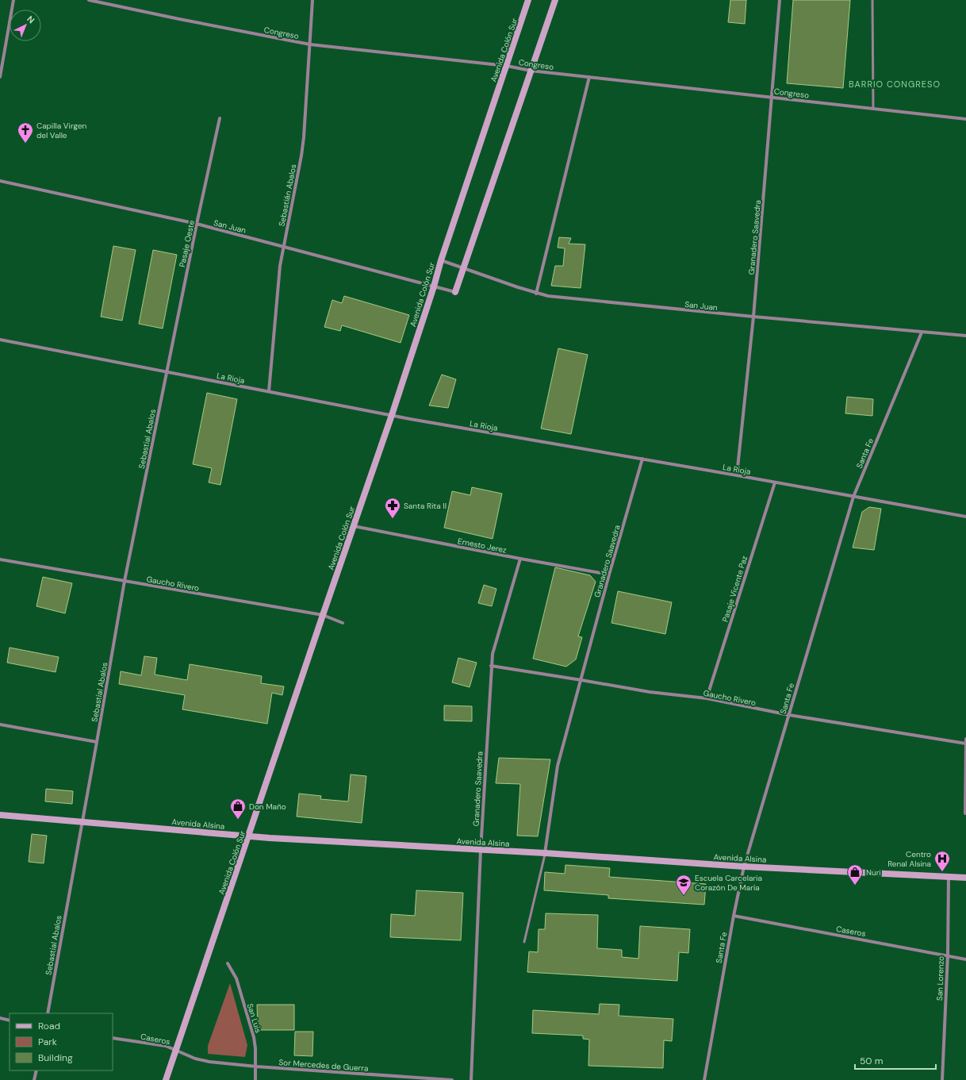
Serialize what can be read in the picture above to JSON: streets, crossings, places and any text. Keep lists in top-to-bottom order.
{
  "streets": {
    "main road": ["Avenida Colón Sur", "Avenida Alsina"],
    "street": [
      "Congreso",
      "Sebastián Abalos",
      "San Juan",
      "Granadero Saavedra",
      "Pasaje Oeste",
      "La Rioja",
      "Sebastial Abalos",
      "Santa Fe",
      "Ernesto Jerez",
      "Gaucho Rivero",
      "Pasaje Vicente Paz",
      "Caseros",
      "San Lorenzo",
      "San Luis",
      "Sor Mercedes de Guerra"
    ]
  },
  "crossings": [
    ["Congreso", "Avenida Colón Sur"],
    ["Congreso", "Sebastián Abalos"],
    ["Congreso", "Granadero Saavedra"],
    ["Avenida Colón Sur", "San Juan"],
    ["Avenida Colón Sur", "La Rioja"],
    ["Avenida Colón Sur", "Ernesto Jerez"],
    ["Avenida Colón Sur", "Gaucho Rivero"],
    ["Avenida Colón Sur", "Avenida Alsina"],
    ["Avenida Colón Sur", "Caseros"],
    ["Sebastián Abalos", "San Juan"],
    ["Sebastián Abalos", "La Rioja"],
    ["San Juan", "Granadero Saavedra"],
    ["San Juan", "Pasaje Oeste"],
    ["San Juan", "Santa Fe"],
    ["Granadero Saavedra", "La Rioja"],
    ["Granadero Saavedra", "Ernesto Jerez"],
    ["Granadero Saavedra", "Gaucho Rivero"],
    ["Granadero Saavedra", "Avenida Alsina"],
    ["Pasaje Oeste", "La Rioja"],
    ["Pasaje Oeste", "Sebastial Abalos"],
    ["La Rioja", "Sebastial Abalos"],
    ["La Rioja", "Santa Fe"],
    ["La Rioja", "Pasaje Vicente Paz"],
    ["Sebastial Abalos", "Gaucho Rivero"],
    ["Sebastial Abalos", "Avenida Alsina"],
    ["Santa Fe", "Gaucho Rivero"],
    ["Santa Fe", "Avenida Alsina"],
    ["Santa Fe", "Caseros"],
    ["Gaucho Rivero", "Pasaje Vicente Paz"],
    ["Avenida Alsina", "San Lorenzo"],
    ["Caseros", "San Lorenzo"],
    ["Caseros", "Sor Mercedes de Guerra"],
    ["San Luis", "Sor Mercedes de Guerra"]
  ],
  "districts": ["BARRIO CONGRESO"],
  "places": {
    "church": ["Capilla Virgen del Valle"],
    "pharmacy": ["Santa Rita II"],
    "shop": ["Don Maño", "Nuri"],
    "hospital": ["Centro Renal Alsina"],
    "school or university": ["Escuela Carcelaria Corazón De María"]
  },
  "legend": ["Road", "Park", "Building"],
  "scale_bar": "50 m",
  "north": "top right"
}
